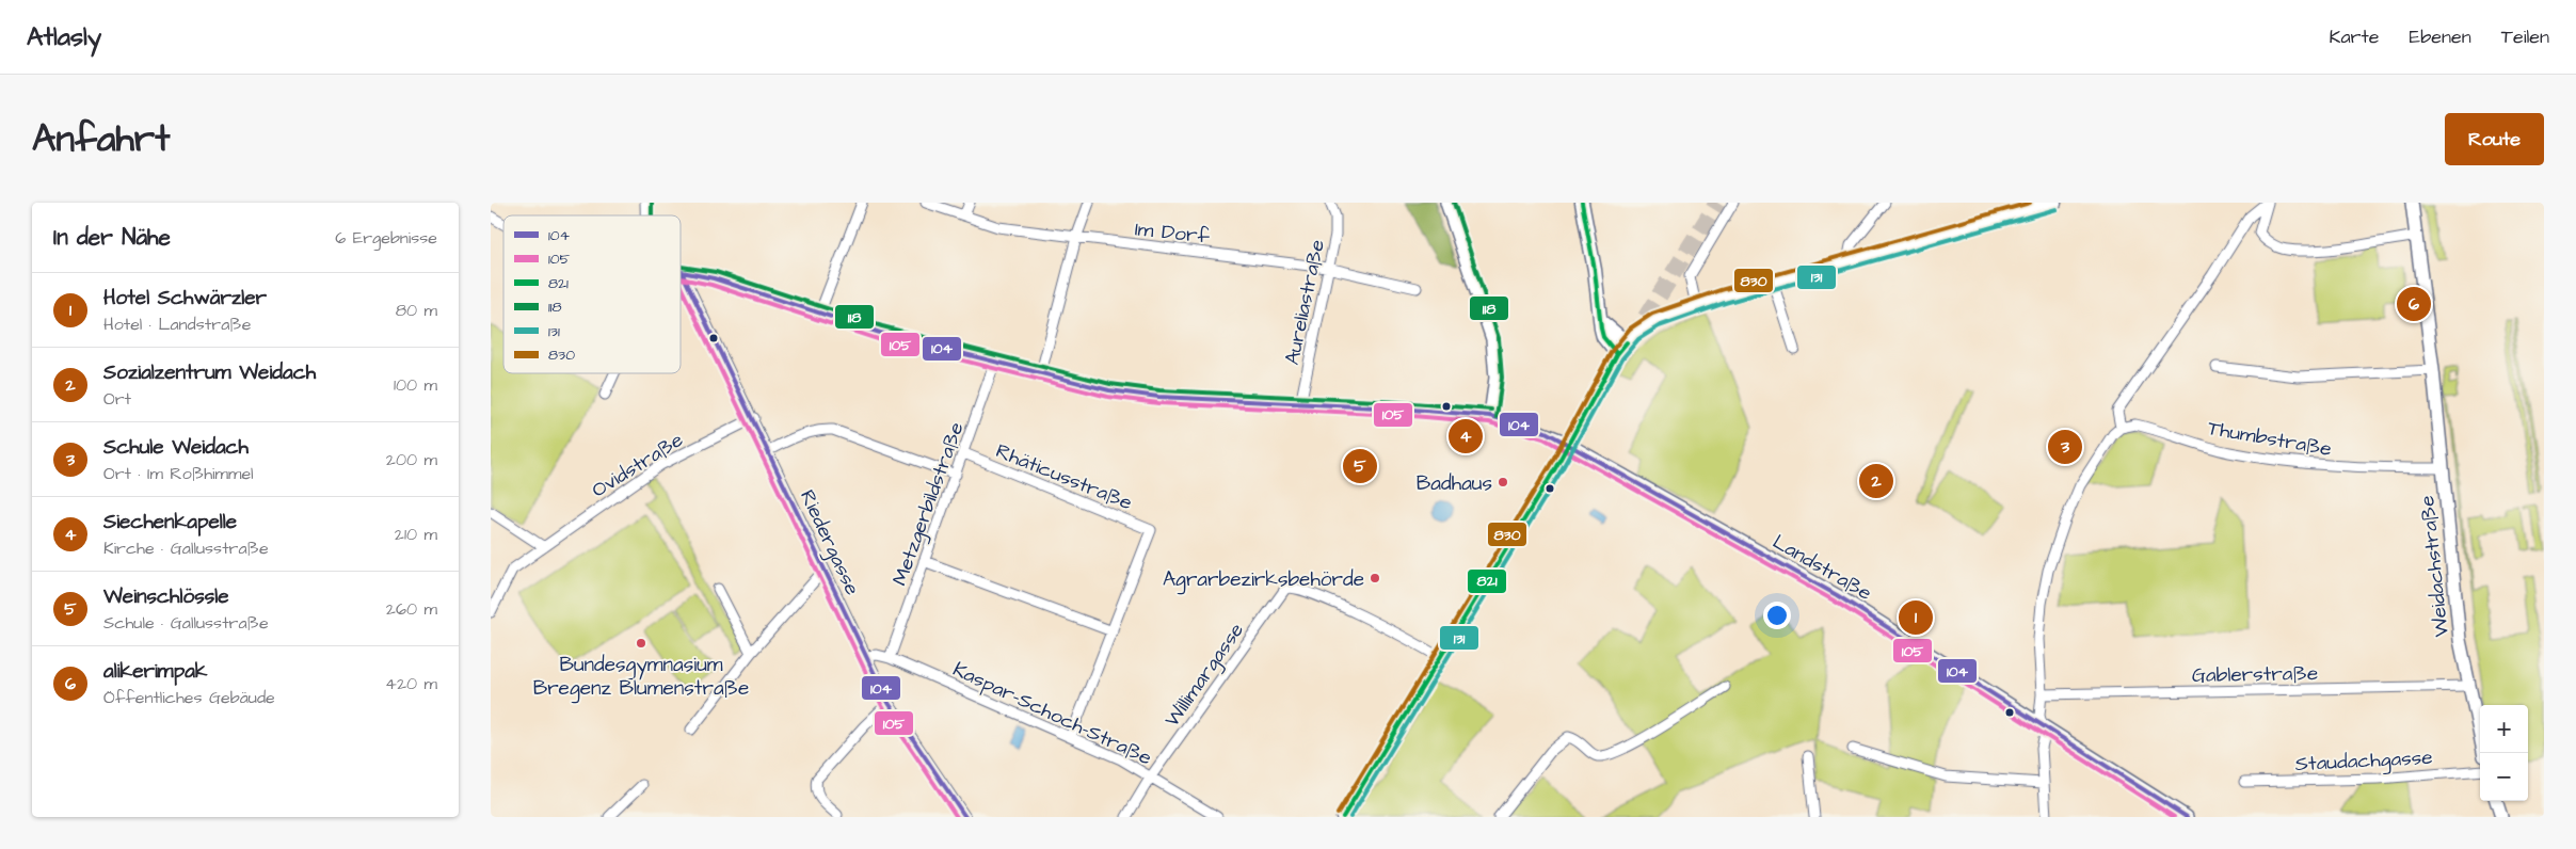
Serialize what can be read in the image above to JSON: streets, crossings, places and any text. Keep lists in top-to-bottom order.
{
  "streets": {
    "street": [
      "Im Dorf",
      "Aureliastraße",
      "Thumbstraße",
      "Ovidstraße",
      "Rhäticusstraße",
      "Metzgerbildstraße",
      "Riedergasse",
      "Landstraße",
      "Weidachstraße",
      "Gablerstraße",
      "Willimargasse",
      "Kaspar-Schoch-Straße",
      "Staudachgasse"
    ]
  },
  "crossings": [
    ["Im Dorf", "Aureliastraße"],
    ["Thumbstraße", "Weidachstraße"],
    ["Ovidstraße", "Riedergasse"],
    ["Rhäticusstraße", "Metzgerbildstraße"],
    ["Metzgerbildstraße", "Kaspar-Schoch-Straße"],
    ["Riedergasse", "Kaspar-Schoch-Straße"],
    ["Weidachstraße", "Gablerstraße"],
    ["Willimargasse", "Kaspar-Schoch-Straße"]
  ],
  "places": ["Badhaus", "Agrarbezirksbehörde", "Bundesgymnasium Bregenz Blumenstraße"],
  "lines": [
    "transit line 821",
    "transit line 118",
    "transit line 830",
    "transit line 131",
    "transit line 104",
    "transit line 105"
  ],
  "legend": [
    "104",
    "105",
    "821",
    "118",
    "131",
    "830"
  ],
  "page": {
    "header": "Atlasly",
    "nav": ["Karte", "Ebenen", "Teilen"],
    "title": "Anfahrt",
    "buttons": "Route",
    "heading": ["In der Nähe", "6 Ergebnisse"],
    "list": [
      {
        "mark": "1",
        "name": "Hotel Schwärzler",
        "note": "Hotel · Landstraße",
        "value": "80 m"
      },
      {
        "mark": "2",
        "name": "Sozialzentrum Weidach",
        "note": "Ort",
        "value": "100 m"
      },
      {
        "mark": "3",
        "name": "Schule Weidach",
        "note": "Ort · Im Roßhimmel",
        "value": "200 m"
      },
      {
        "mark": "4",
        "name": "Siechenkapelle",
        "note": "Kirche · Gallusstraße",
        "value": "210 m"
      },
      {
        "mark": "5",
        "name": "Weinschlössle",
        "note": "Schule · Gallusstraße",
        "value": "260 m"
      },
      {
        "mark": "6",
        "name": "alikerimpak",
        "note": "Öffentliches Gebäude",
        "value": "420 m"
      }
    ],
    "pins": [
      "6",
      "4",
      "3",
      "5",
      "2",
      "1"
    ],
    "map_buttons": ["+", "−"]
  }
}
